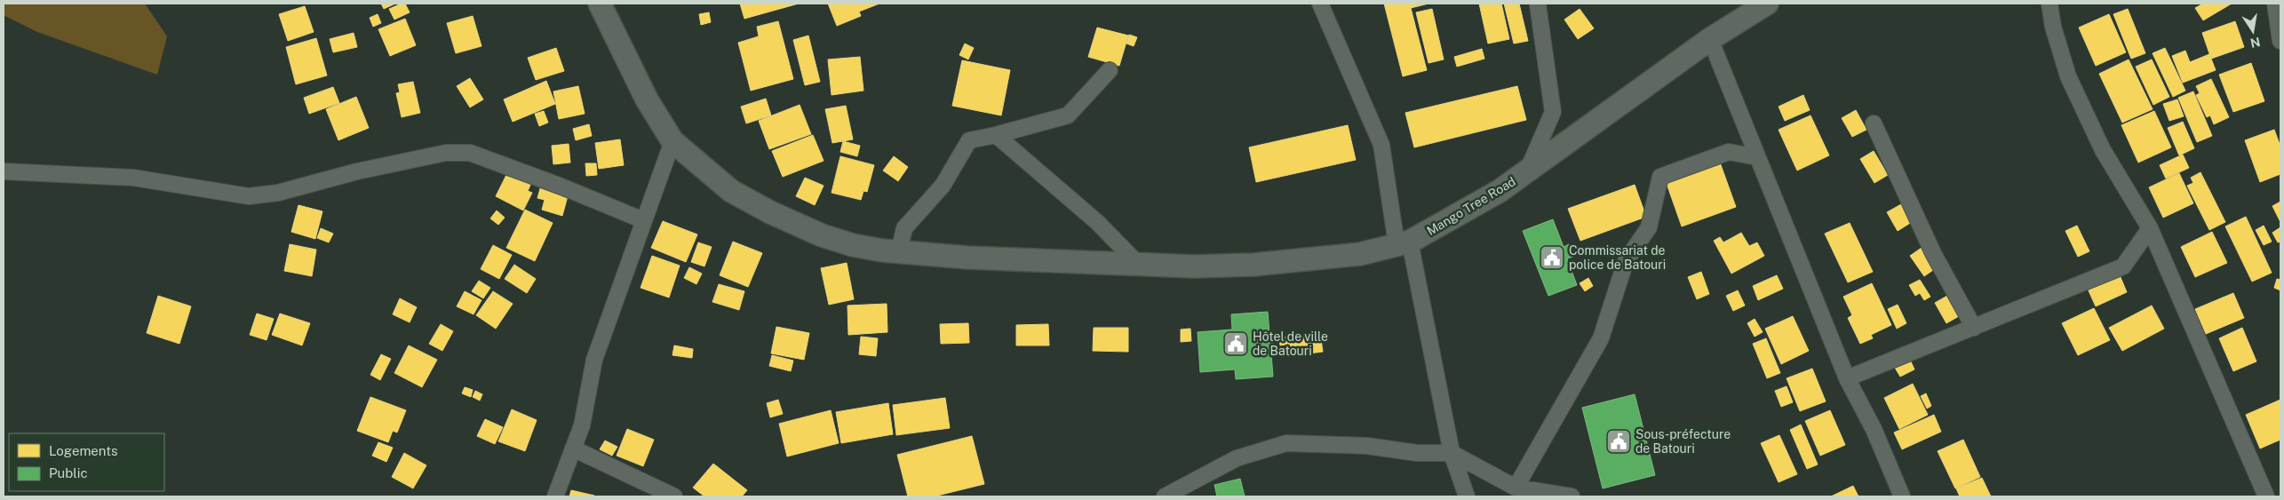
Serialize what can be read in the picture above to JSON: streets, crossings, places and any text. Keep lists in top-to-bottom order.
{
  "streets": {
    "main road": ["Mango Tree Road"]
  },
  "places": {
    "public building": ["Commissariat de police de Batouri", "Hôtel de ville de Batouri", "Sous-préfecture de Batouri"]
  },
  "legend": ["Logements", "Public"],
  "north": "bottom"
}
